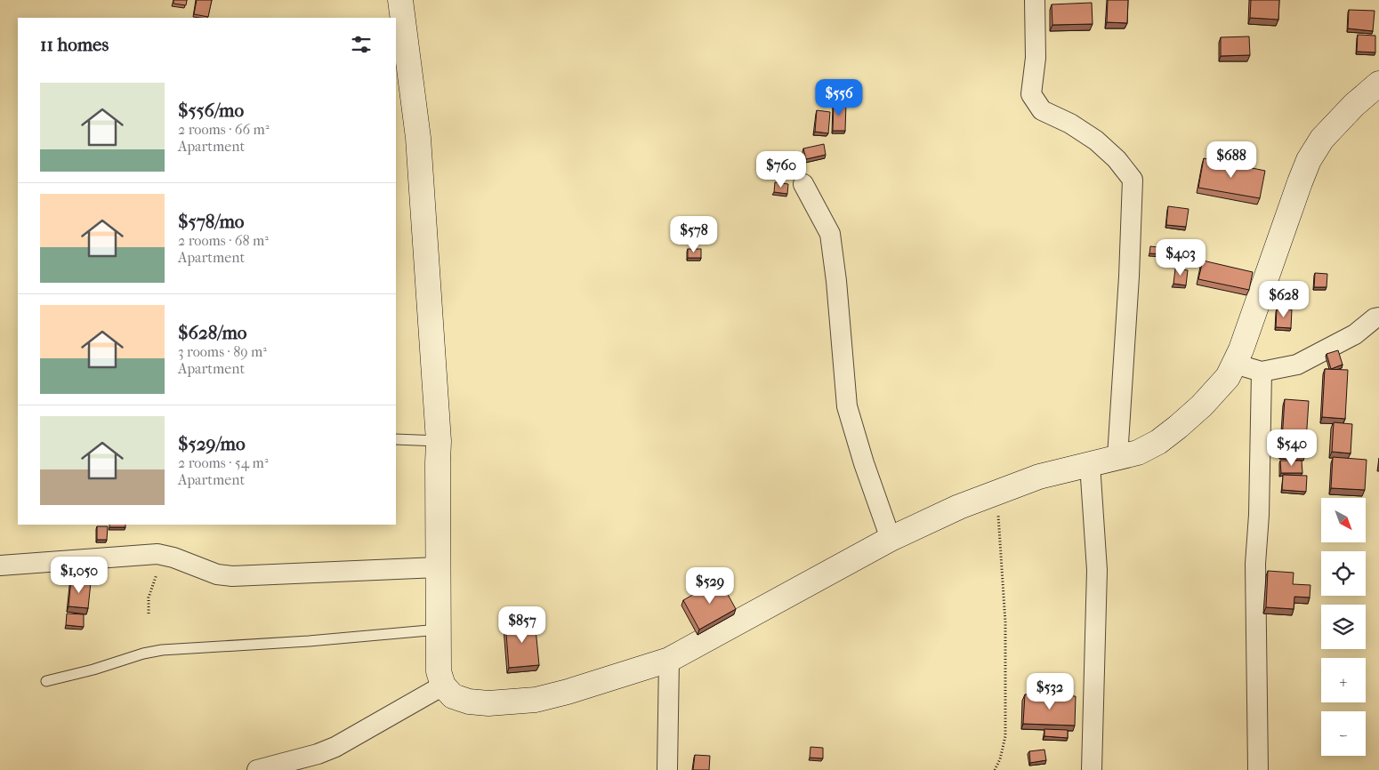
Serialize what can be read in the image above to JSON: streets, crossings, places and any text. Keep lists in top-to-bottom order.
{
  "north": "bottom right",
  "page": {
    "heading": "11 homes",
    "list": [
      {
        "name": "$556/mo",
        "note": "2 rooms · 66 m² · Apartment"
      },
      {
        "name": "$578/mo",
        "note": "2 rooms · 68 m² · Apartment"
      },
      {
        "name": "$628/mo",
        "note": "3 rooms · 89 m² · Apartment"
      },
      {
        "name": "$529/mo",
        "note": "2 rooms · 54 m² · Apartment"
      }
    ],
    "price": [
      "$556",
      "$688",
      "$760",
      "$578",
      "$403",
      "$628",
      "$540",
      "$1,050",
      "$529",
      "$857",
      "$532"
    ],
    "map_buttons": ["+", "−"]
  }
}
